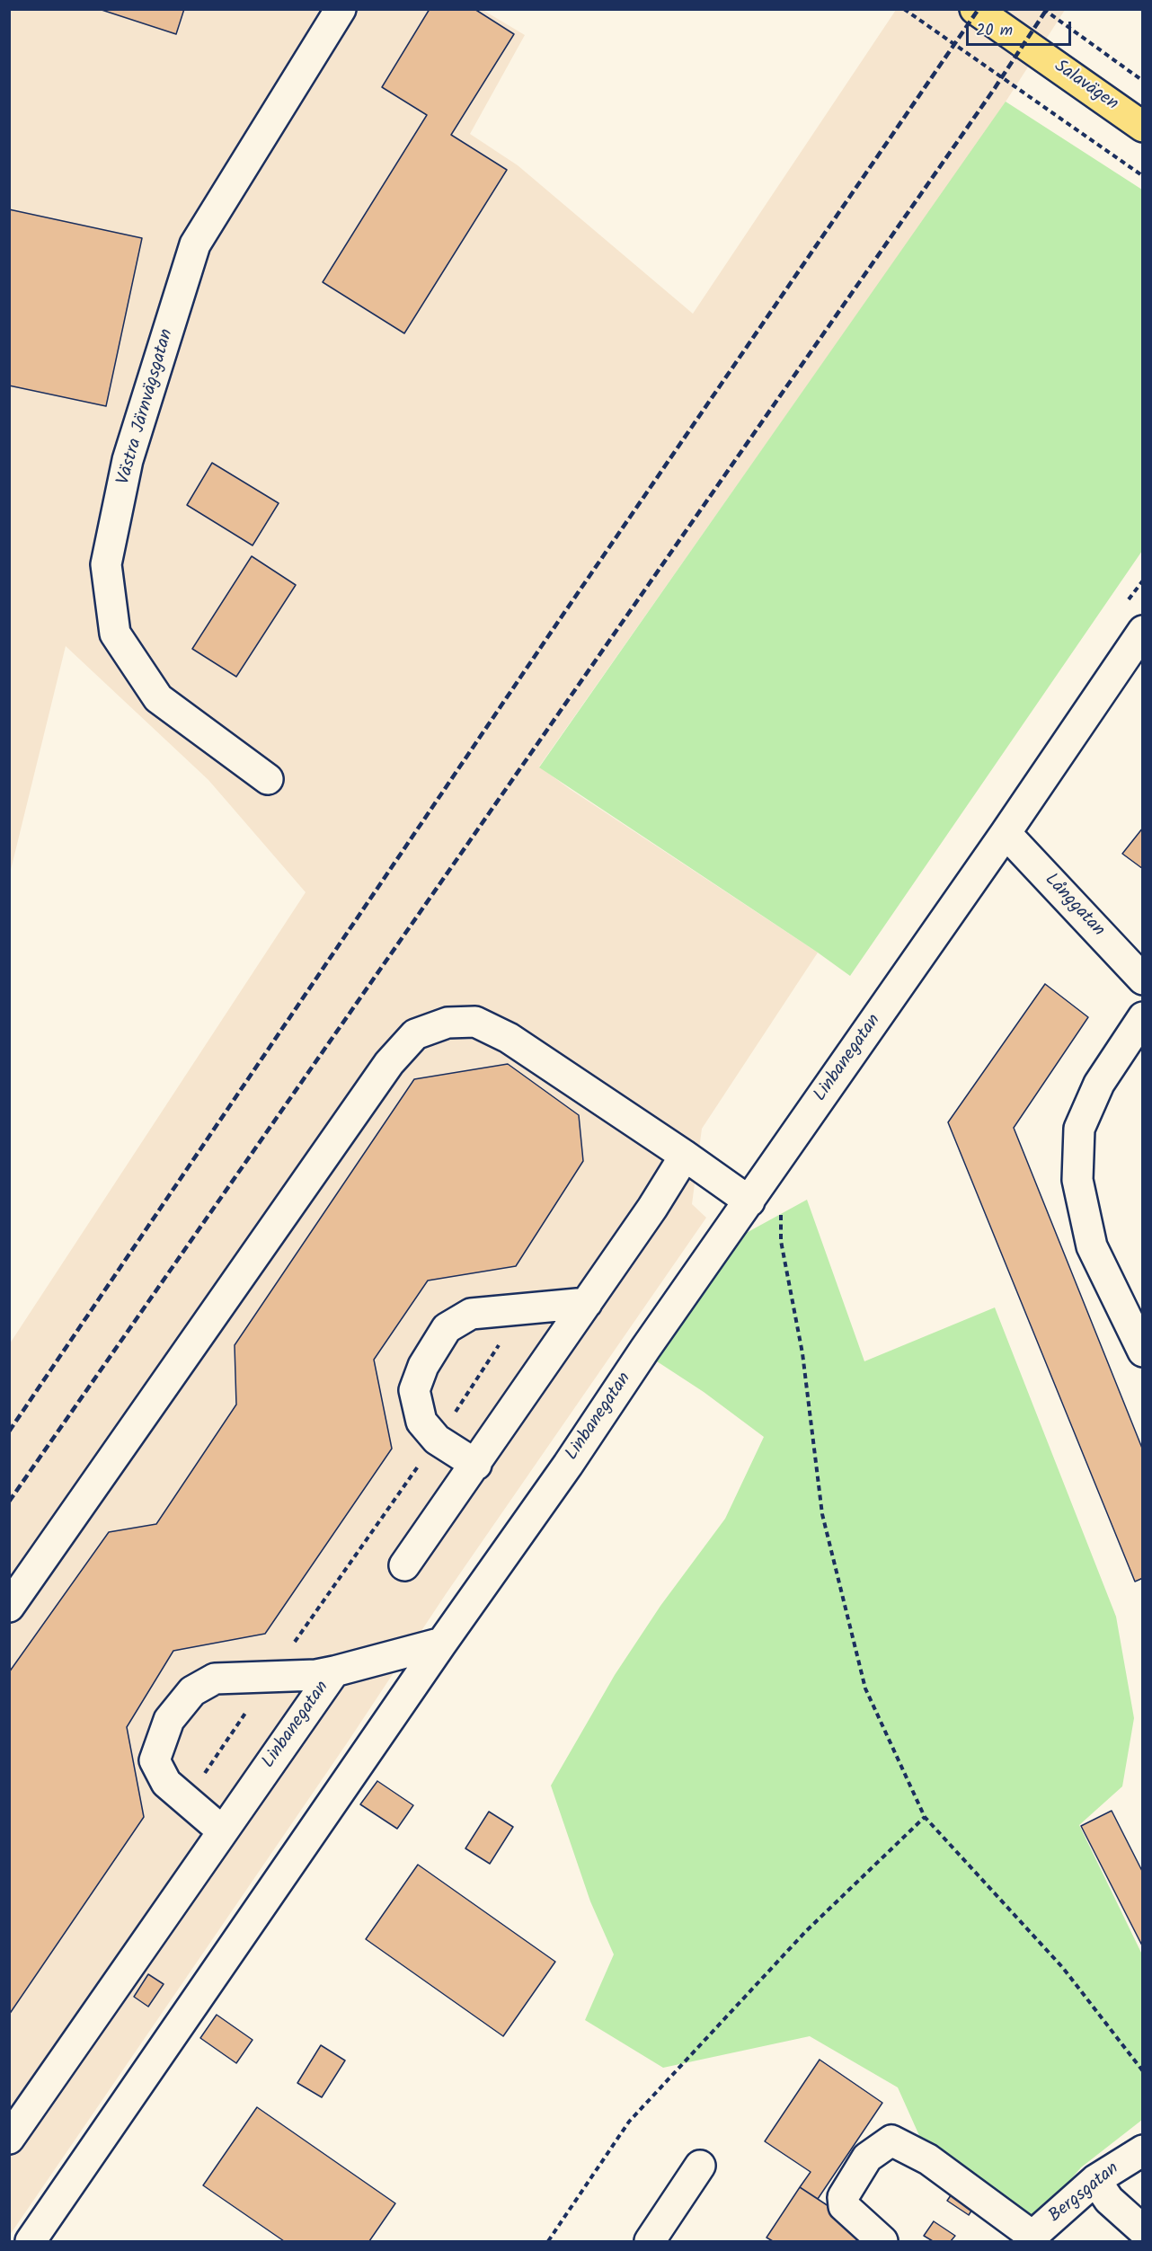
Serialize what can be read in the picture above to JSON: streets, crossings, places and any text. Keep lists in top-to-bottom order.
{
  "streets": {
    "main road": ["Salavägen"],
    "street": [
      "Västra Järnvägsgatan",
      "Långgatan",
      "Linbanegatan",
      "Bergsgatan"
    ]
  },
  "crossings": [
    ["Långgatan", "Linbanegatan"]
  ],
  "scale_bar": "20 m"
}
